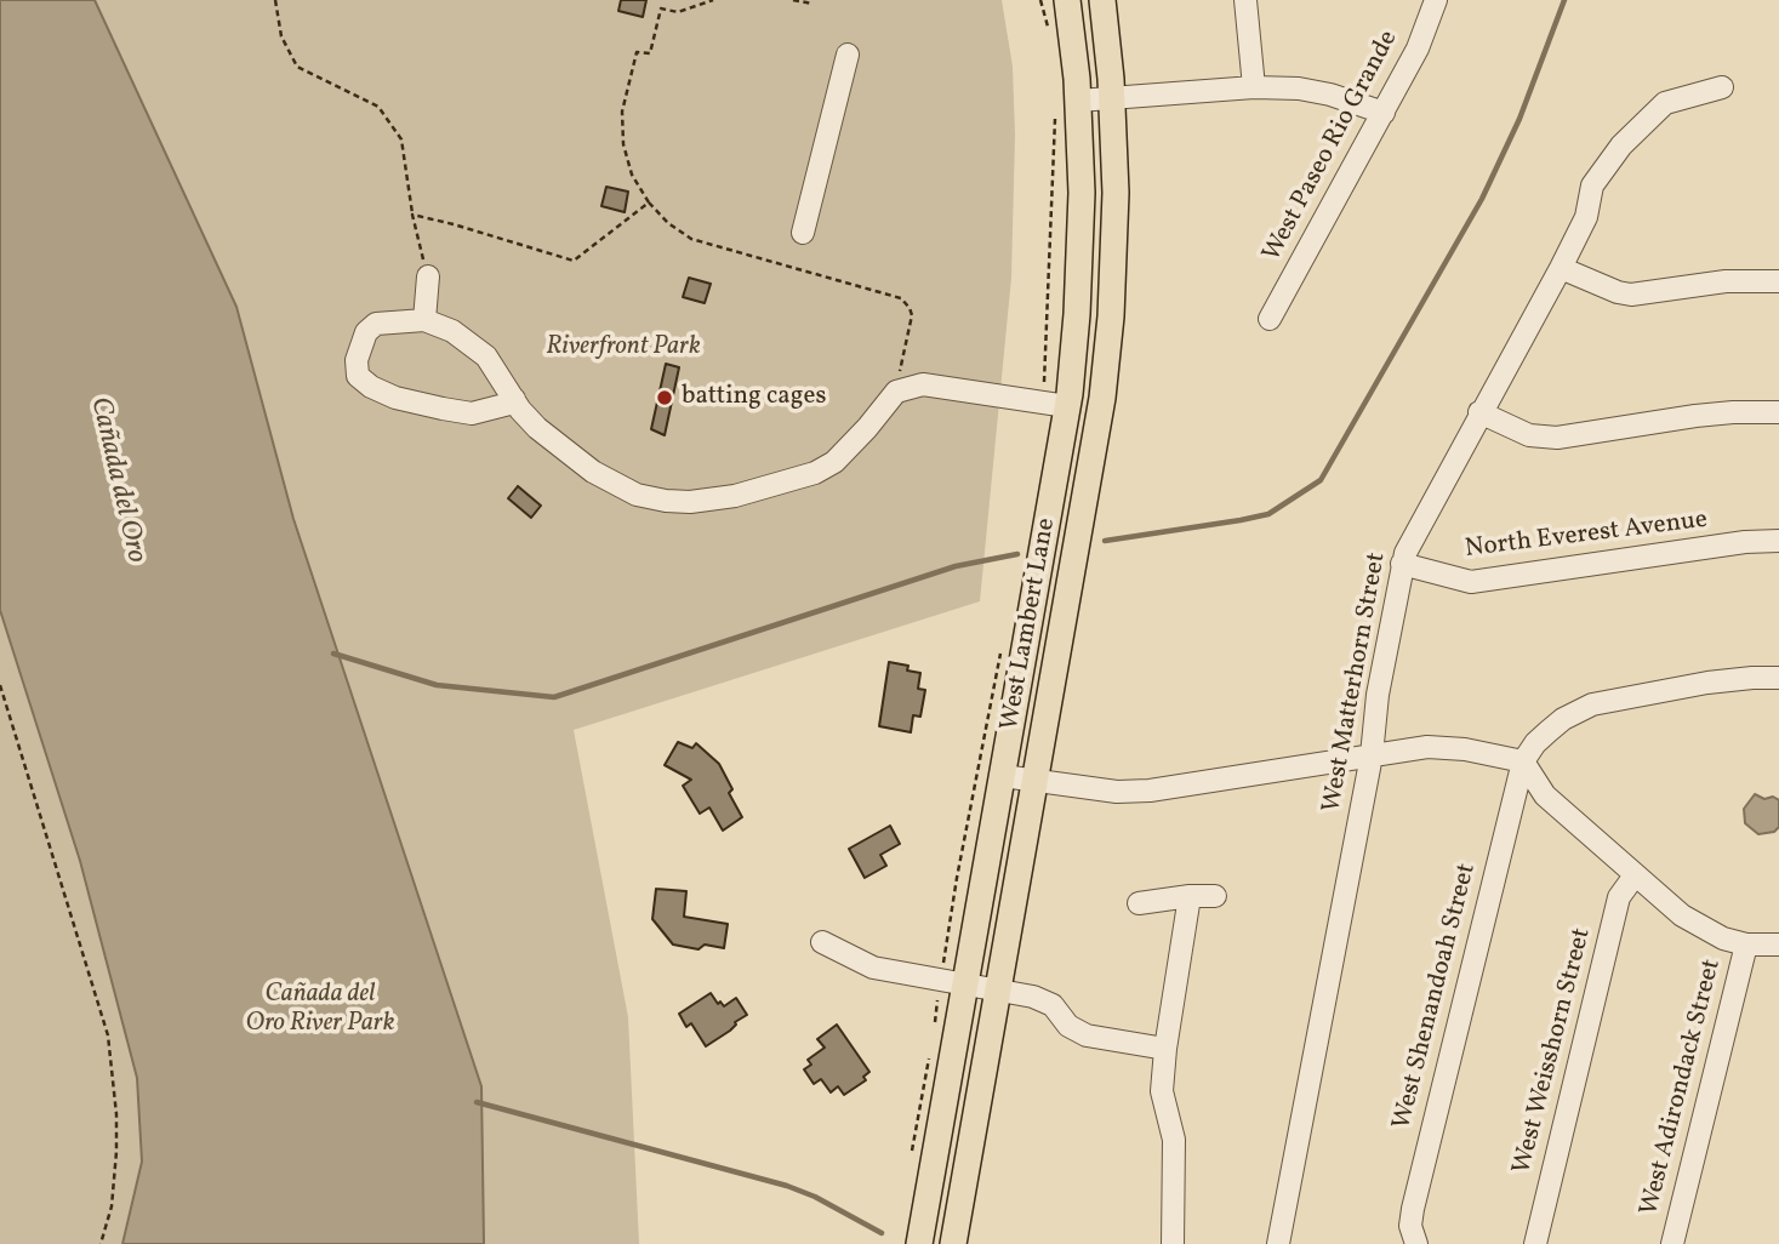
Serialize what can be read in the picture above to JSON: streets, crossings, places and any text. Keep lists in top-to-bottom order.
{
  "streets": {
    "main road": ["West Lambert Lane"],
    "street": [
      "West Paseo Rio Grande",
      "North Everest Avenue",
      "West Matterhorn Street",
      "West Shenandoah Street",
      "West Weisshorn Street",
      "West Adirondack Street"
    ]
  },
  "crossings": [
    ["North Everest Avenue", "West Matterhorn Street"]
  ],
  "water": ["Cañada del Oro"],
  "parks": ["Riverfront Park", "Cañada del Oro River Park"],
  "places": ["batting cages"]
}
